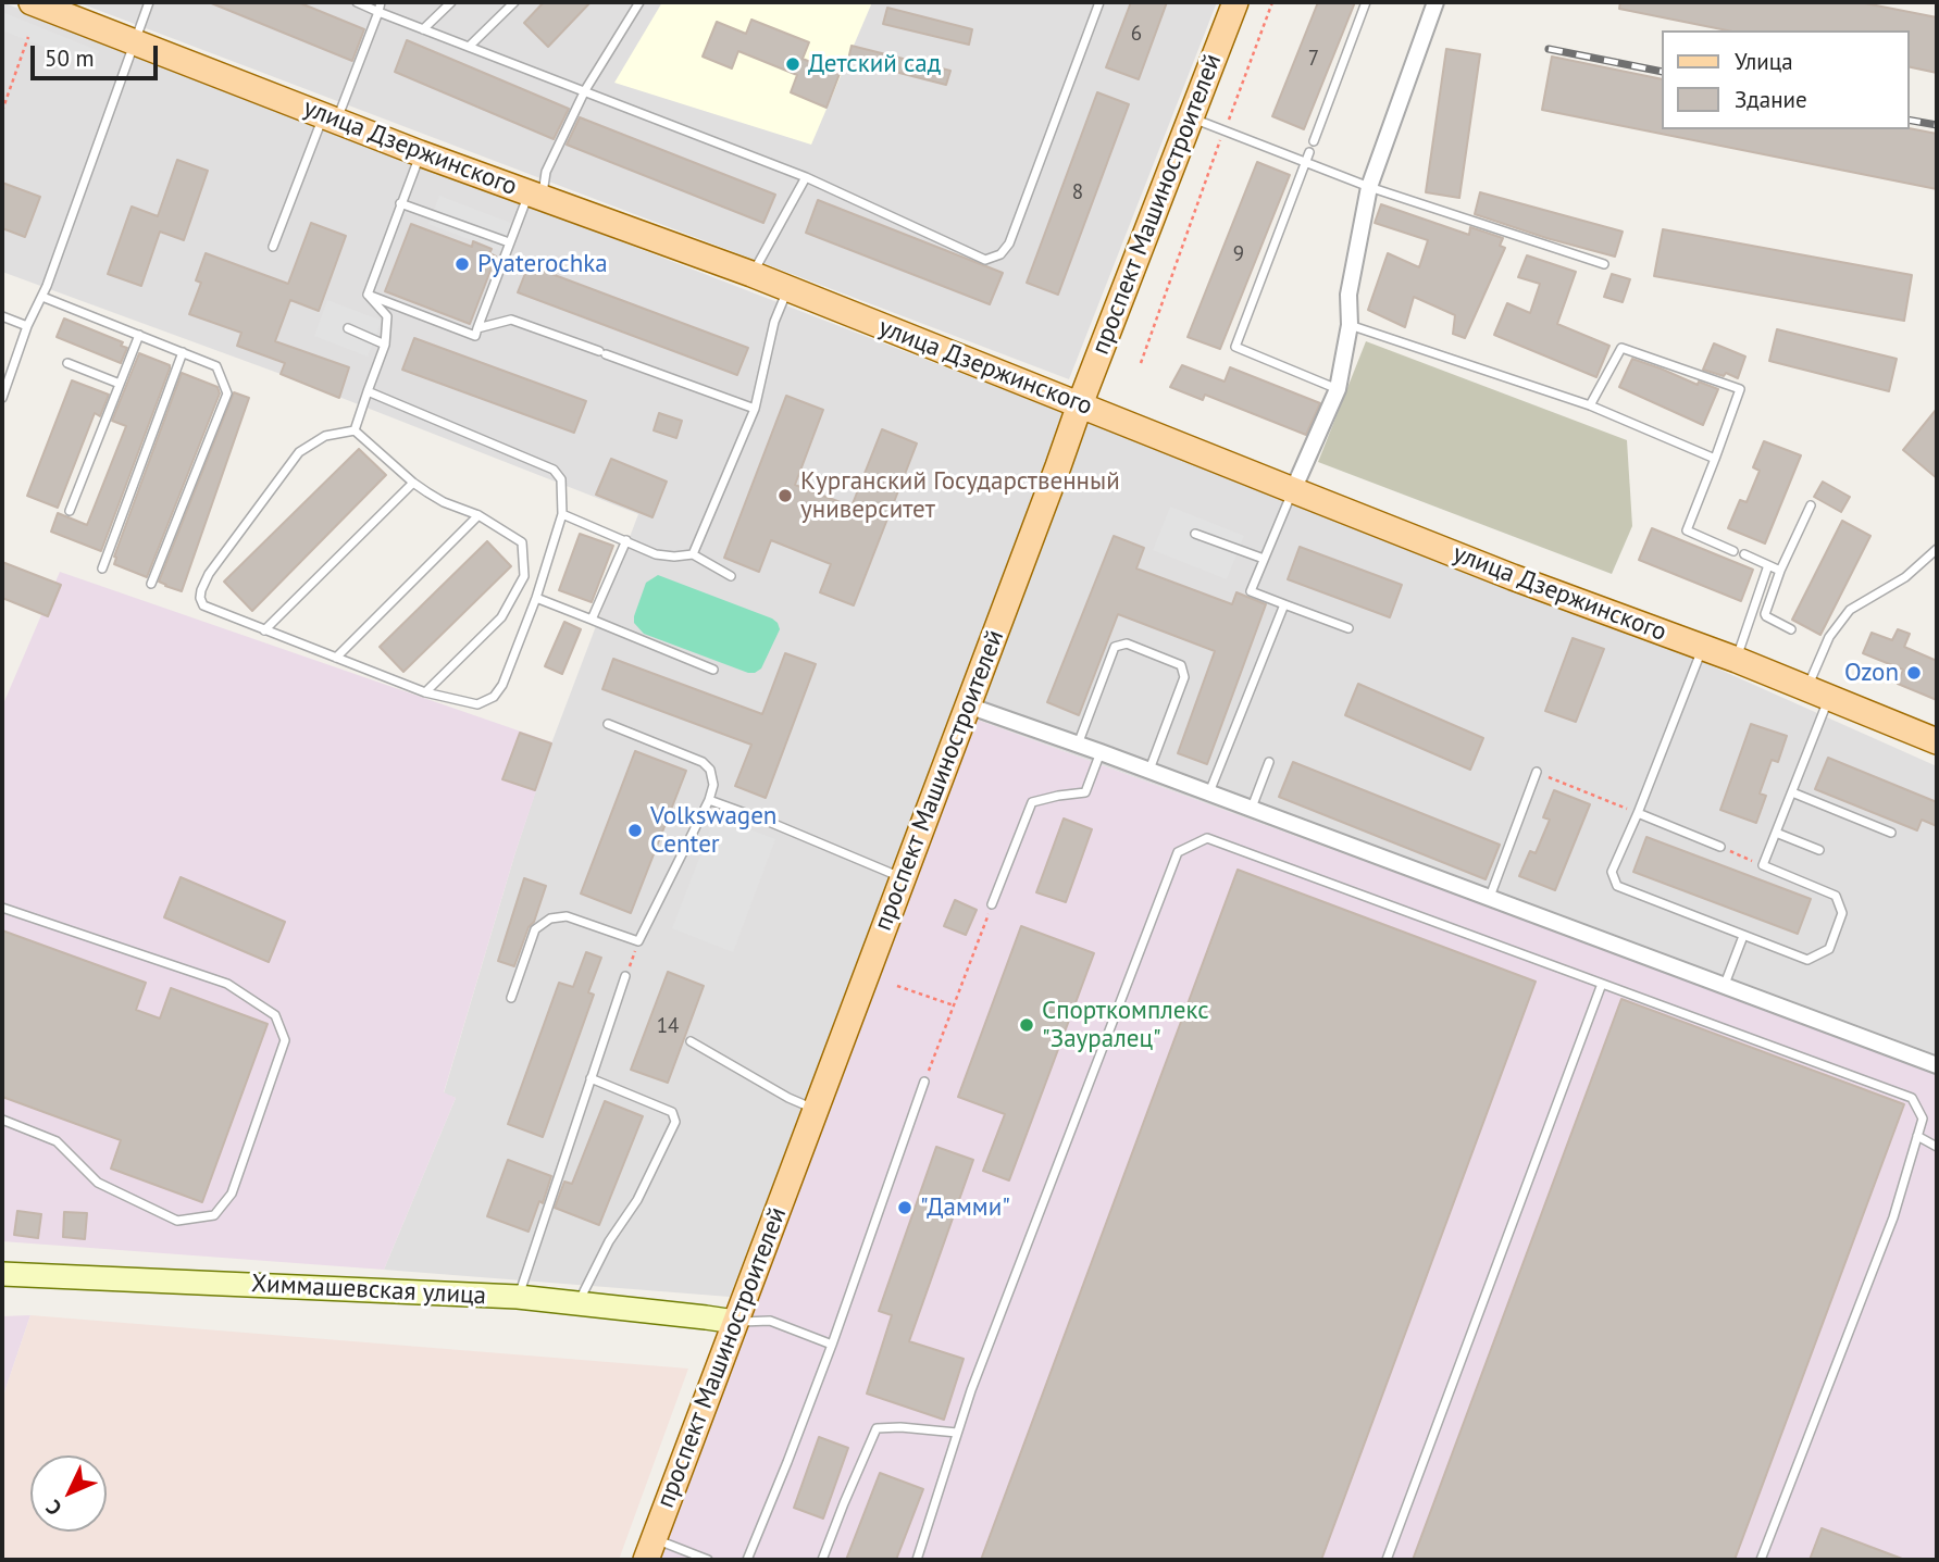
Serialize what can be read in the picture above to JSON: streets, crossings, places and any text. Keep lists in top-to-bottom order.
{
  "streets": {
    "main road": ["улица Дзержинского", "проспект Машиностроителей"],
    "street": ["Химмашевская улица"]
  },
  "crossings": [
    ["улица Дзержинского", "проспект Машиностроителей"],
    ["проспект Машиностроителей", "Химмашевская улица"]
  ],
  "places": [
    "Детский сад",
    "Pyaterochka",
    "Курганский Государственный университет",
    "Ozon",
    "Volkswagen Center",
    "Спорткомплекс \"Зауралец\"",
    "\"Дамми\""
  ],
  "house_numbers": [
    "6",
    "7",
    "8",
    "9",
    "14"
  ],
  "legend": ["Улица", "Здание"],
  "scale_bar": "50 m",
  "north": "bottom left"
}
